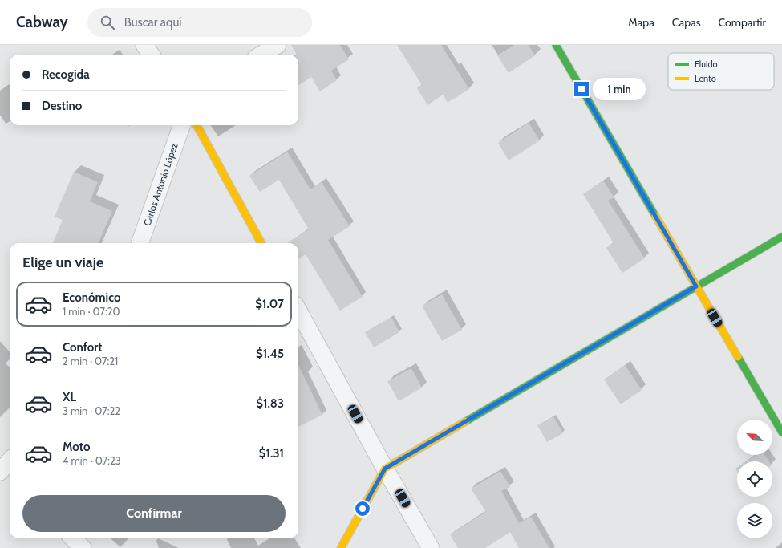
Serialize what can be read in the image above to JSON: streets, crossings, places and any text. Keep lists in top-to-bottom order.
{
  "streets": {
    "street": ["Carlos Antonio López"]
  },
  "legend": ["Fluido", "Lento"],
  "north": "top left",
  "page": {
    "header": "Cabway",
    "search": "Buscar aquí",
    "nav": ["Mapa", "Capas", "Compartir"],
    "banner": ["Recogida", "Destino"],
    "bubble": "1 min",
    "heading": "Elige un viaje",
    "list": [
      {
        "name": "Económico",
        "note": "1 min · 07:20",
        "value": "$1.07"
      },
      {
        "name": "Confort",
        "note": "2 min · 07:21",
        "value": "$1.45"
      },
      {
        "name": "XL",
        "note": "3 min · 07:22",
        "value": "$1.83"
      },
      {
        "name": "Moto",
        "note": "4 min · 07:23",
        "value": "$1.31"
      }
    ],
    "buttons": "Confirmar"
  }
}
